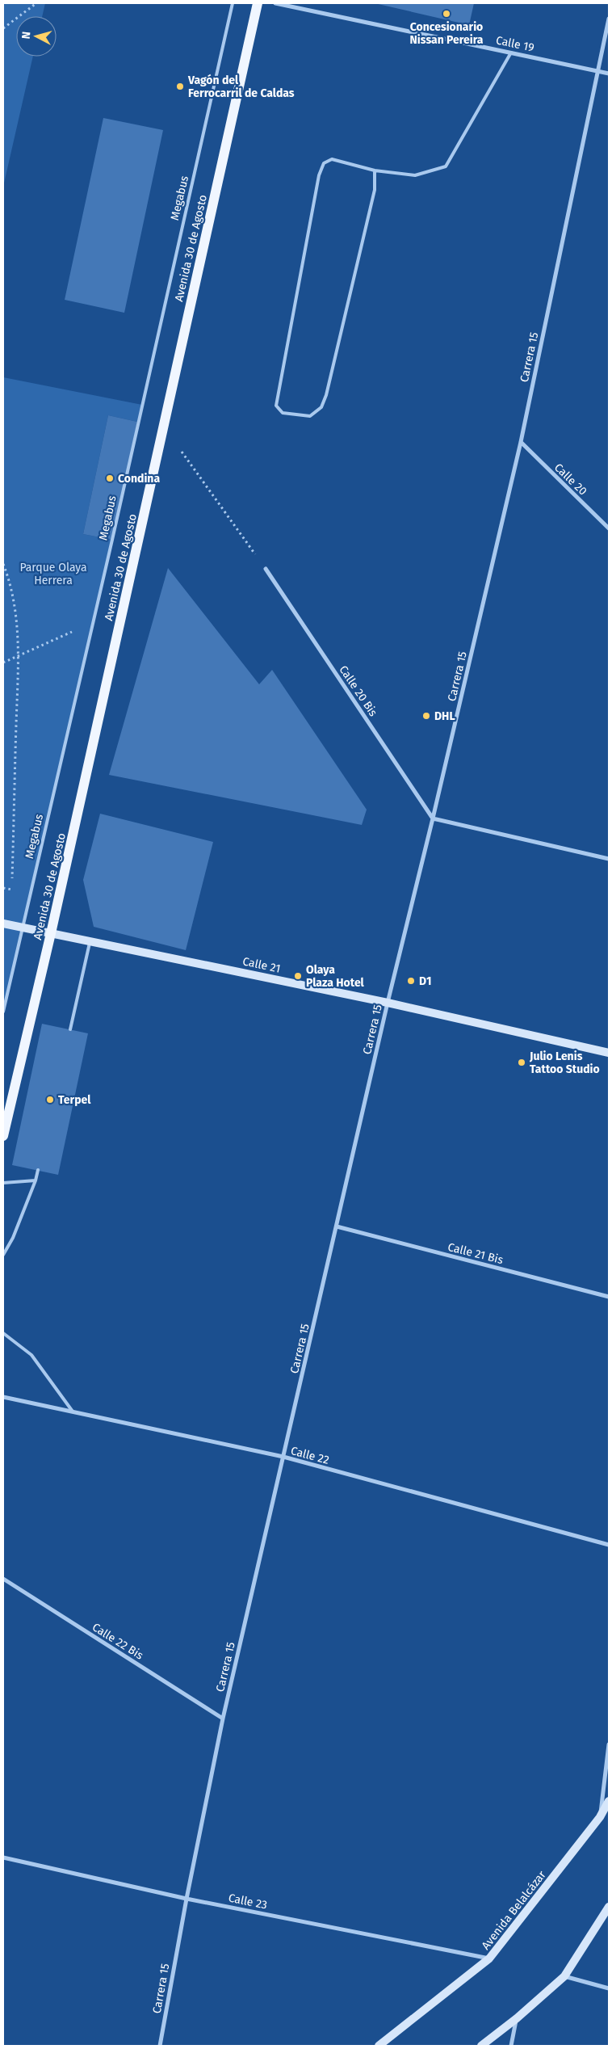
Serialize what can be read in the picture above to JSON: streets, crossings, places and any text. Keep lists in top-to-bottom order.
{
  "streets": {
    "main road": ["Avenida 30 de Agosto", "Calle 21", "Avenida Belalcázar"],
    "street": [
      "Calle 19",
      "Carrera 15",
      "Calle 20",
      "Calle 20 Bis",
      "Calle 21 Bis",
      "Calle 22",
      "Calle 22 Bis",
      "Calle 23"
    ],
    "lane": ["Megabus"]
  },
  "crossings": [
    ["Calle 19", "Carrera 15"],
    ["Megabus", "Calle 21"],
    ["Avenida 30 de Agosto", "Calle 21"],
    ["Carrera 15", "Calle 20"],
    ["Carrera 15", "Calle 20 Bis"],
    ["Carrera 15", "Calle 21"],
    ["Carrera 15", "Calle 21 Bis"],
    ["Carrera 15", "Calle 22"],
    ["Carrera 15", "Calle 22 Bis"],
    ["Carrera 15", "Calle 23"],
    ["Calle 23", "Avenida Belalcázar"]
  ],
  "parks": ["Parque Olaya Herrera"],
  "places": [
    "Concesionario Nissan Pereira",
    "Vagón del Ferrocarril de Caldas",
    "Condina",
    "DHL",
    "Olaya Plaza Hotel",
    "D1",
    "Julio Lenis Tattoo Studio",
    "Terpel"
  ],
  "north": "left"
}
